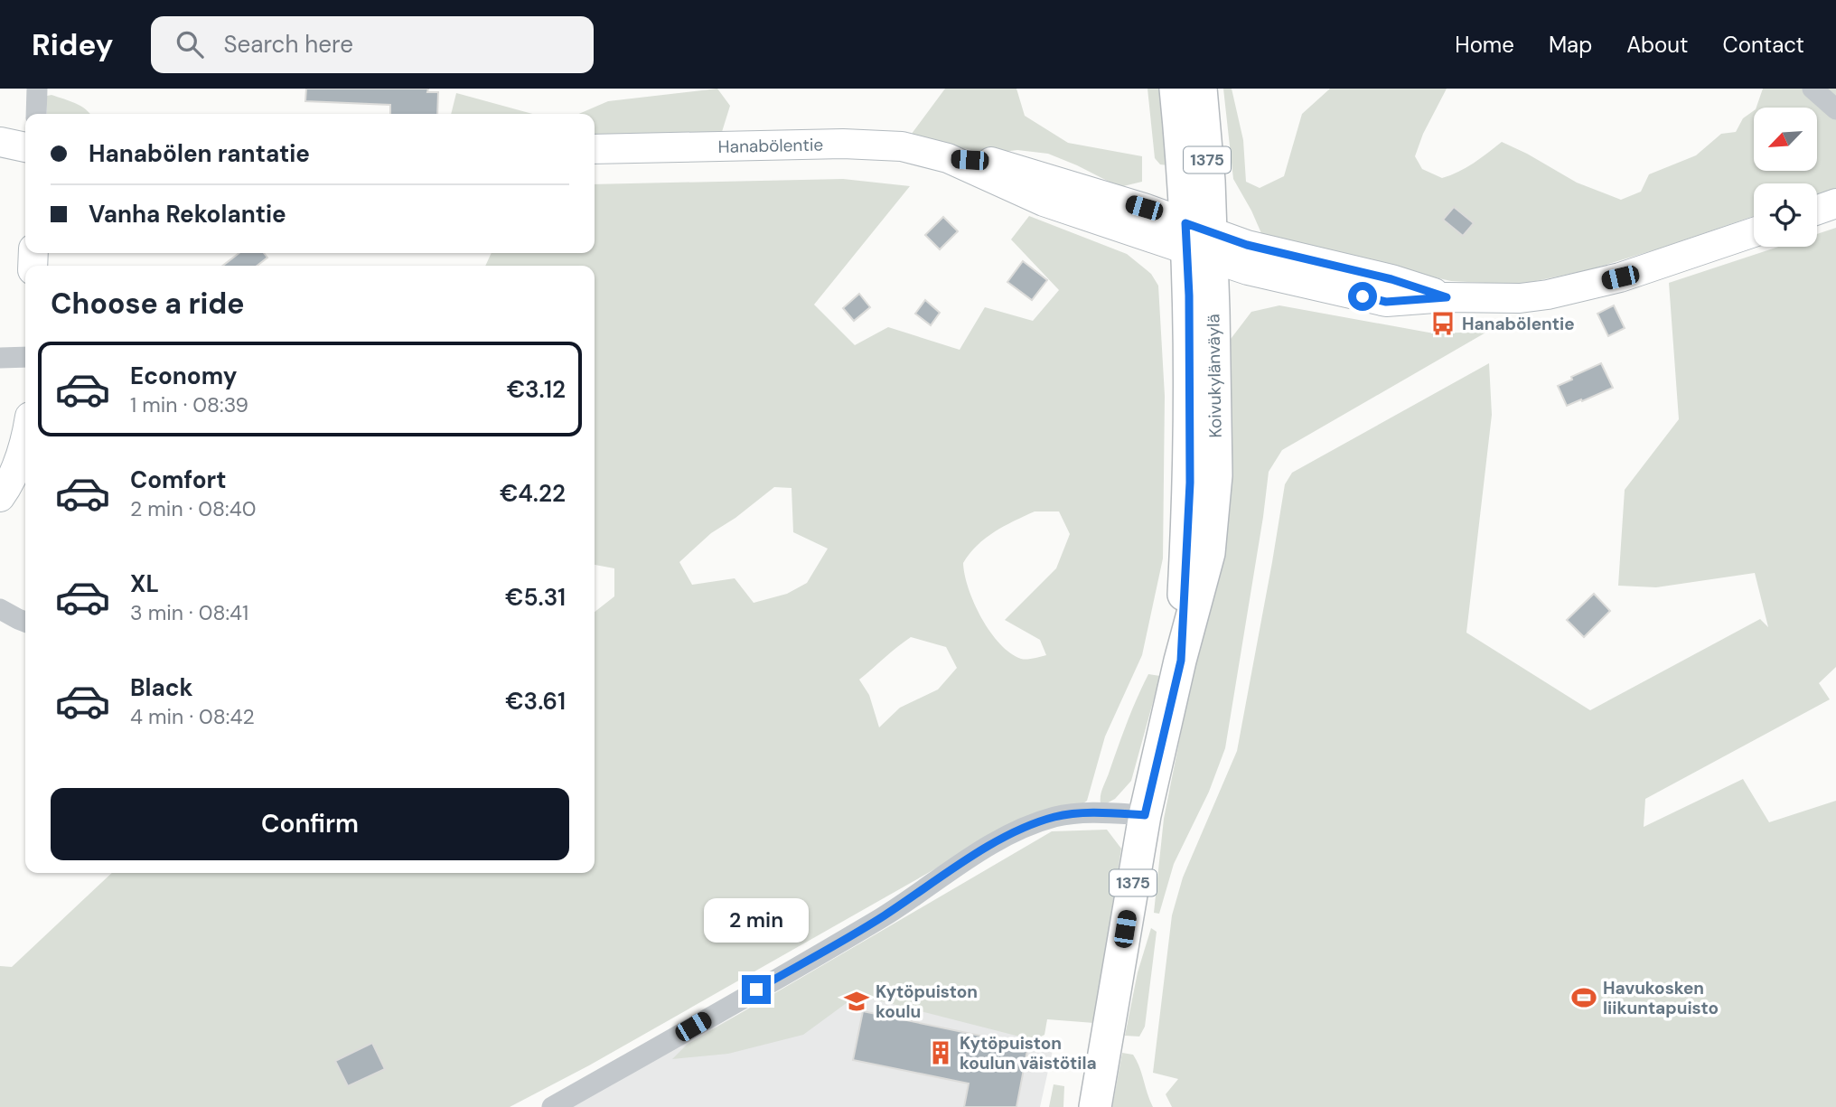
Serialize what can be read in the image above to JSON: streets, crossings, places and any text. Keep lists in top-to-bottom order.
{
  "streets": {
    "main road": ["1375", "Koivukylänväylä"],
    "street": ["Hanabölentie"]
  },
  "crossings": [
    ["Hanabölentie", "Koivukylänväylä"]
  ],
  "places": {
    "bus stop": ["Hanabölentie"],
    "sports": ["Havukosken liikuntapuisto"],
    "school or university": ["Kytöpuiston koulu"],
    "building": ["Kytöpuiston koulun väistötila"]
  },
  "north": "bottom left",
  "page": {
    "header": "Ridey",
    "search": "Search here",
    "nav": [
      "Home",
      "Map",
      "About",
      "Contact"
    ],
    "banner": ["Hanabölen rantatie", "Vanha Rekolantie"],
    "heading": "Choose a ride",
    "list": [
      {
        "name": "Economy",
        "note": "1 min · 08:39",
        "value": "€3.12"
      },
      {
        "name": "Comfort",
        "note": "2 min · 08:40",
        "value": "€4.22"
      },
      {
        "name": "XL",
        "note": "3 min · 08:41",
        "value": "€5.31"
      },
      {
        "name": "Black",
        "note": "4 min · 08:42",
        "value": "€3.61"
      }
    ],
    "buttons": "Confirm",
    "bubble": "2 min"
  }
}
